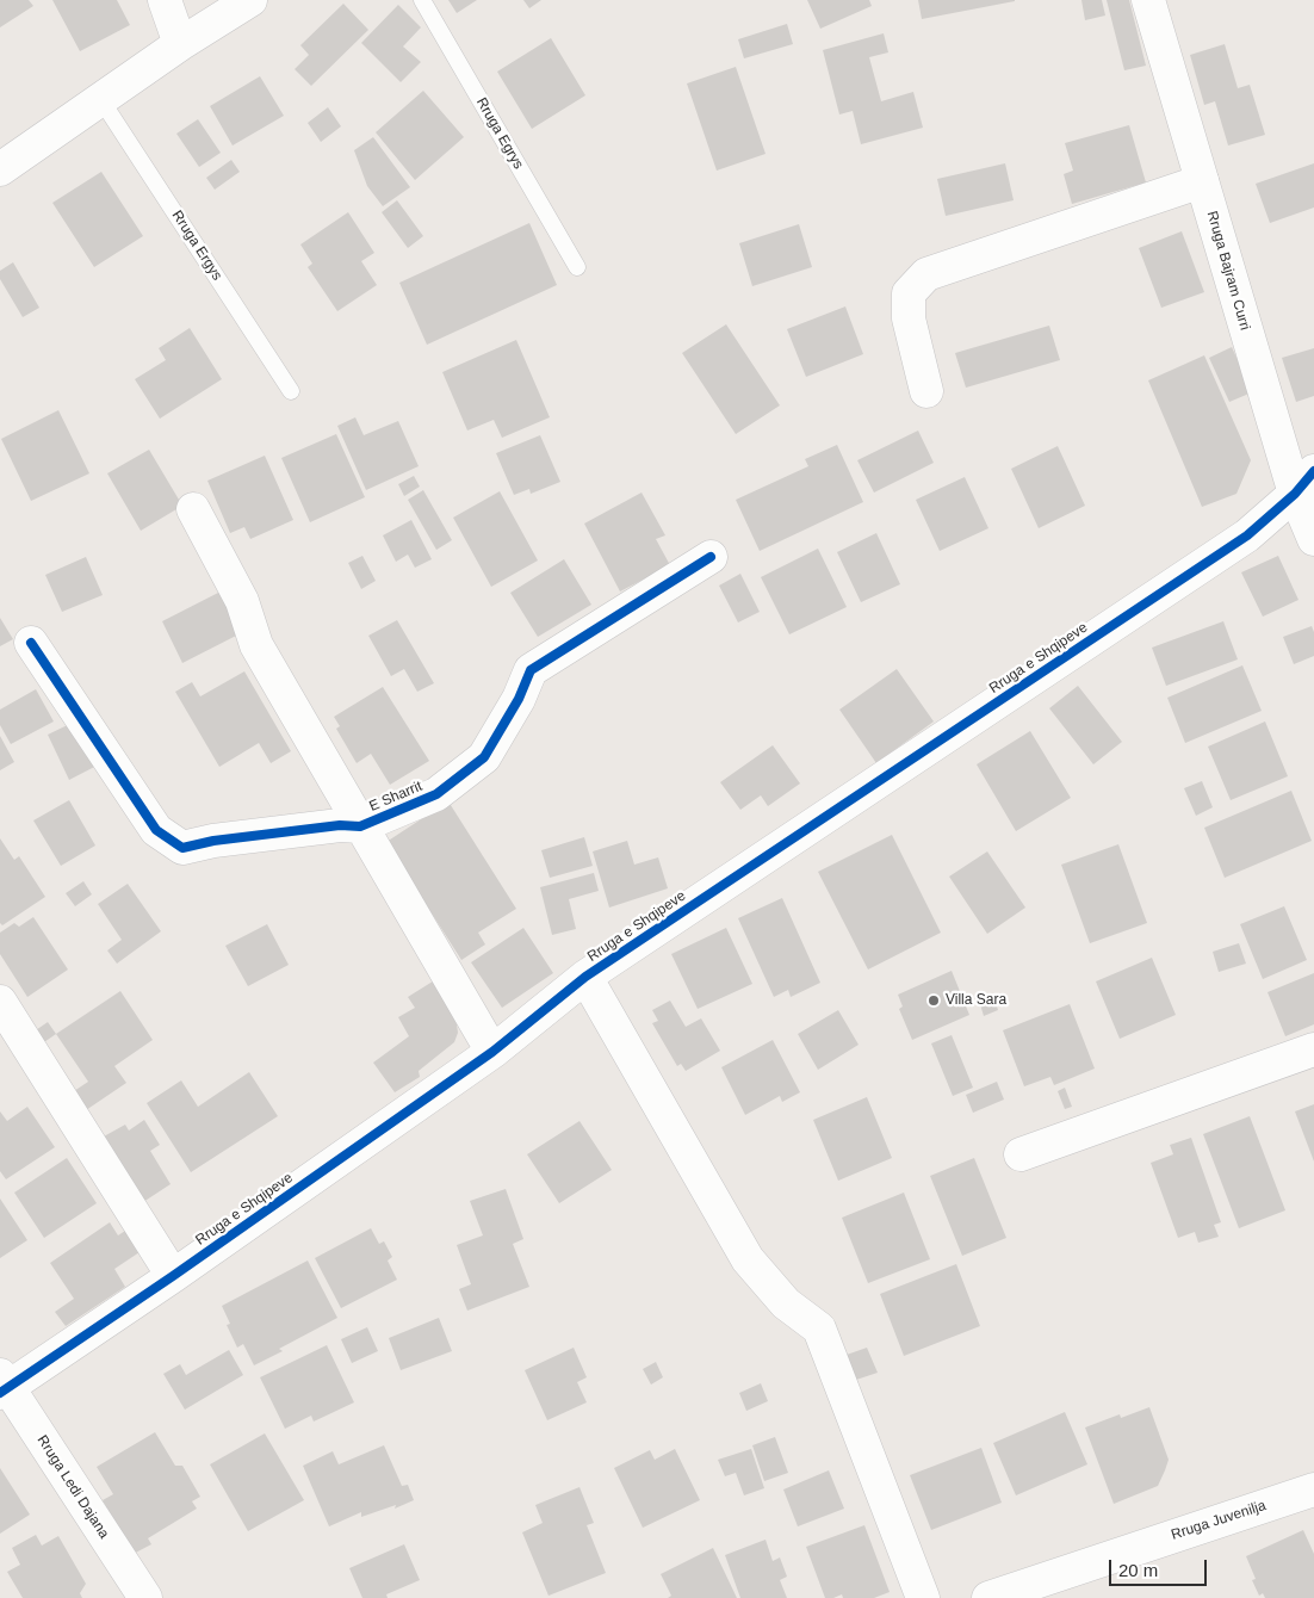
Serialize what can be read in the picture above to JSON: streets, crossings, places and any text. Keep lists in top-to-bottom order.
{
  "streets": {
    "street": [
      "Rruga Bajram Curri",
      "Rruga e Shqipeve",
      "E Sharrit",
      "Rruga Ledi Dajana",
      "Rruga Juvenilja"
    ],
    "lane": ["Rruga Egrys", "Rruga Ergys"]
  },
  "crossings": [
    ["Rruga Bajram Curri", "Rruga e Shqipeve"],
    ["Rruga e Shqipeve", "Rruga Ledi Dajana"]
  ],
  "places": ["Villa Sara"],
  "scale_bar": "20 m"
}
